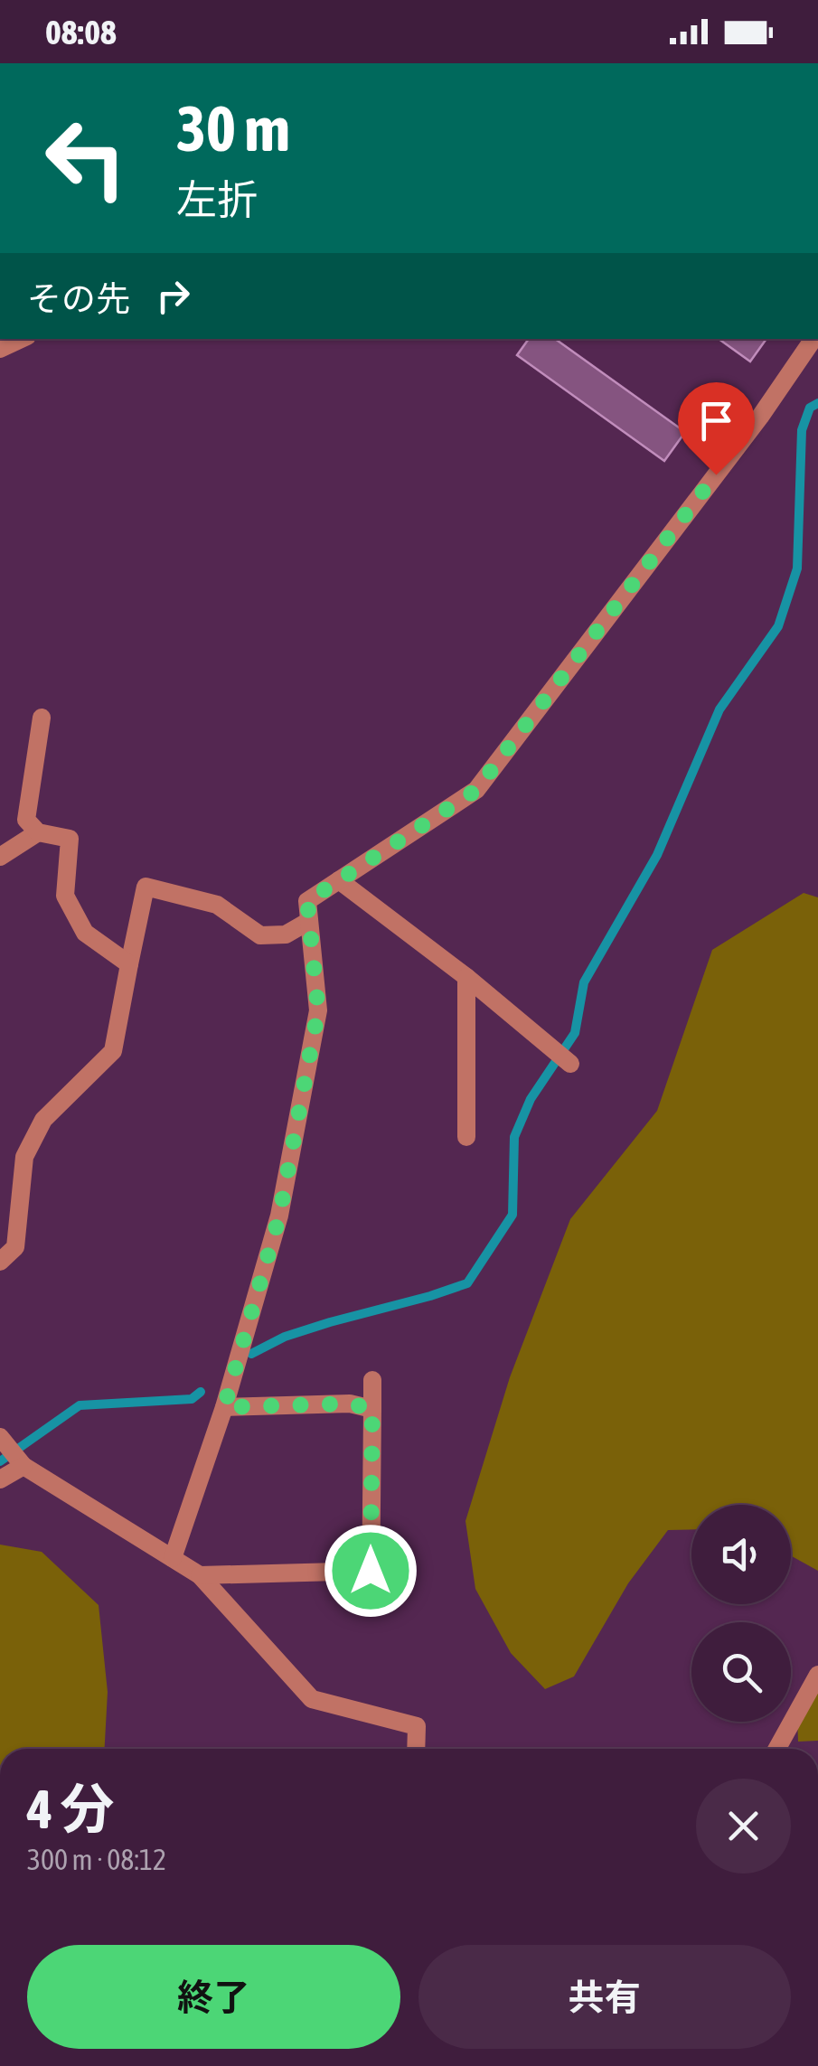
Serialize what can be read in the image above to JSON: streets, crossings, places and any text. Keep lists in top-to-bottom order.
{
  "page": {
    "status": "08:08",
    "turn": ["30 m", "左折"],
    "then": "その先",
    "heading": ["4 分", "300 m · 08:12"],
    "buttons": ["終了", "共有"]
  }
}
